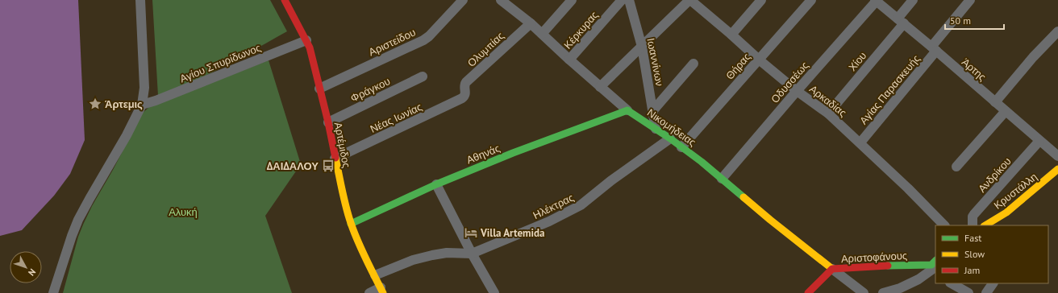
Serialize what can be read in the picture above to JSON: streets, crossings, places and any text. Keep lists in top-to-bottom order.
{
  "streets": {
    "street": [
      "Κέρκυρας",
      "Αριστείδου",
      "Ολυμπίας",
      "Χίου",
      "Ιωαννίνων",
      "Αγίου Σπυρίδωνος",
      "Θήρας",
      "Άρτης",
      "Οδυσσέως",
      "Φράγκου",
      "Αγίας Παρασκευής",
      "Αρκαδίας",
      "Νέας Ιωνίας",
      "Νικομήδειας",
      "Αρτέμιδος",
      "Αθηνάς",
      "Ανδρίκου",
      "Κρυστάλλη",
      "Ηλέκτρας",
      "Αριστοφάνους"
    ]
  },
  "crossings": [
    ["Κέρκυρας", "Νικομήδειας"],
    ["Αριστείδου", "Αρτέμιδος"],
    ["Ολυμπίας", "Νέας Ιωνίας"],
    ["Ολυμπίας", "Νικομήδειας"],
    ["Χίου", "Άρτης"],
    ["Χίου", "Αρκαδίας"],
    ["Ιωαννίνων", "Νικομήδειας"],
    ["Αγίου Σπυρίδωνος", "Αρτέμιδος"],
    ["Θήρας", "Αρκαδίας"],
    ["Θήρας", "Νικομήδειας"],
    ["Άρτης", "Οδυσσέως"],
    ["Άρτης", "Αγίας Παρασκευής"],
    ["Άρτης", "Ανδρίκου"],
    ["Οδυσσέως", "Αρκαδίας"],
    ["Οδυσσέως", "Νικομήδειας"],
    ["Φράγκου", "Αρτέμιδος"],
    ["Αγίας Παρασκευής", "Αρκαδίας"],
    ["Νέας Ιωνίας", "Αρτέμιδος"],
    ["Νικομήδειας", "Αθηνάς"],
    ["Νικομήδειας", "Ηλέκτρας"],
    ["Νικομήδειας", "Αριστοφάνους"],
    ["Αρτέμιδος", "Αθηνάς"],
    ["Αρτέμιδος", "Ηλέκτρας"]
  ],
  "parks": ["Αλυκή"],
  "places": {
    "place": ["Άρτεμις"],
    "bus stop": ["ΔΑΙΔΑΛΟΥ"],
    "hotel": ["Villa Artemida"]
  },
  "legend": ["Fast", "Slow", "Jam"],
  "scale_bar": "50 m",
  "north": "bottom right"
}
